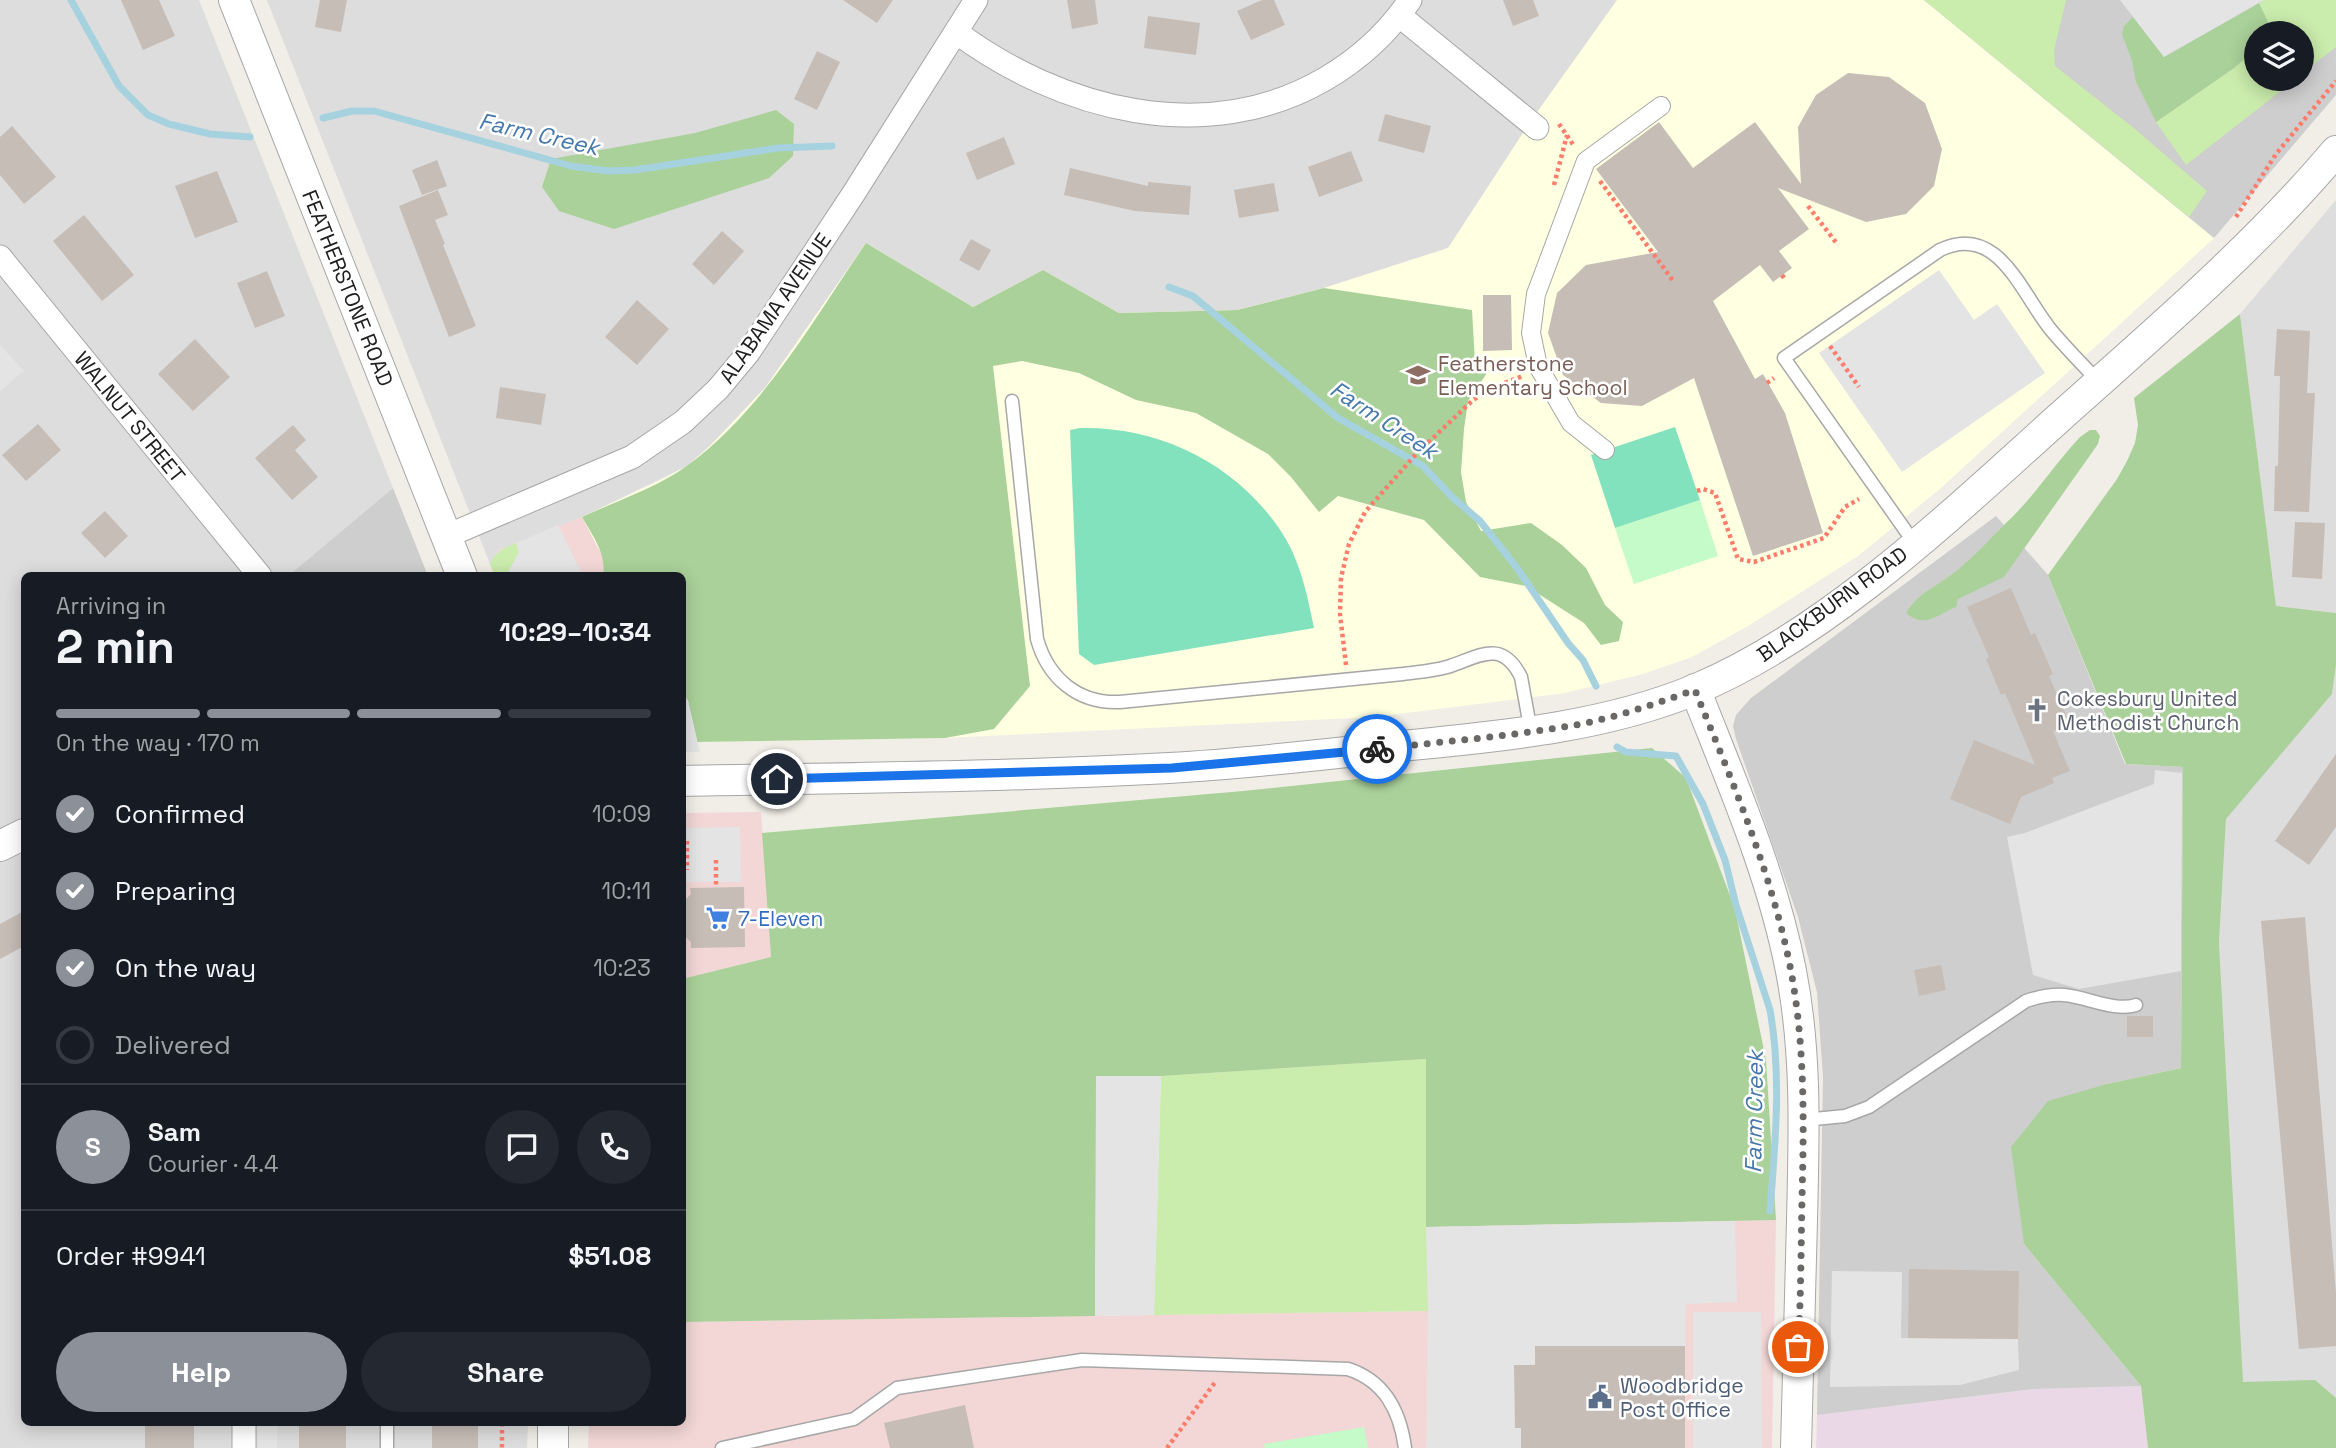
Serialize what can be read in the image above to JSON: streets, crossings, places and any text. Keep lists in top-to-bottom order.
{
  "streets": {
    "street": [
      "FEATHERSTONE ROAD",
      "ALABAMA AVENUE",
      "WALNUT STREET",
      "BLACKBURN ROAD"
    ]
  },
  "crossings": [
    ["FEATHERSTONE ROAD", "ALABAMA AVENUE"]
  ],
  "water": ["Farm Creek"],
  "places": {
    "school or university": ["Featherstone Elementary School"],
    "church": ["Cokesbury United Methodist Church"],
    "supermarket": ["7-Eleven"],
    "public building": ["Woodbridge Post Office"]
  },
  "page": {
    "heading": ["2 min", "Arriving in", "10:29–10:34"],
    "panel": [
      "Sam",
      "Courier · 4.4",
      "Order #9941",
      "$51.08"
    ],
    "bar": "On the way · 170 m",
    "list": [
      ["Confirmed", "10:09"],
      ["Preparing", "10:11"],
      ["On the way", "10:23"],
      "Delivered"
    ],
    "round": "S",
    "buttons": ["Help", "Share"]
  }
}
